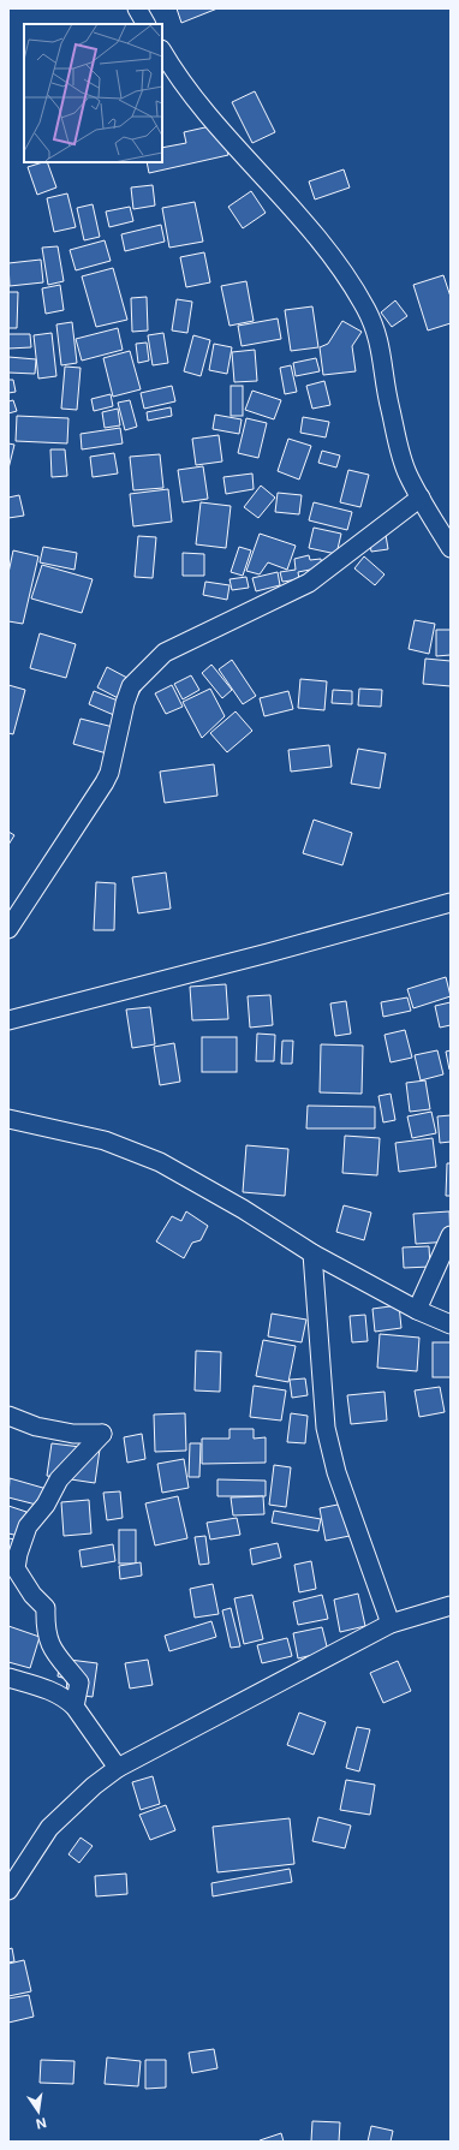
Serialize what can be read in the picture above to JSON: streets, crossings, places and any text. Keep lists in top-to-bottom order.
{
  "north": "bottom"
}
